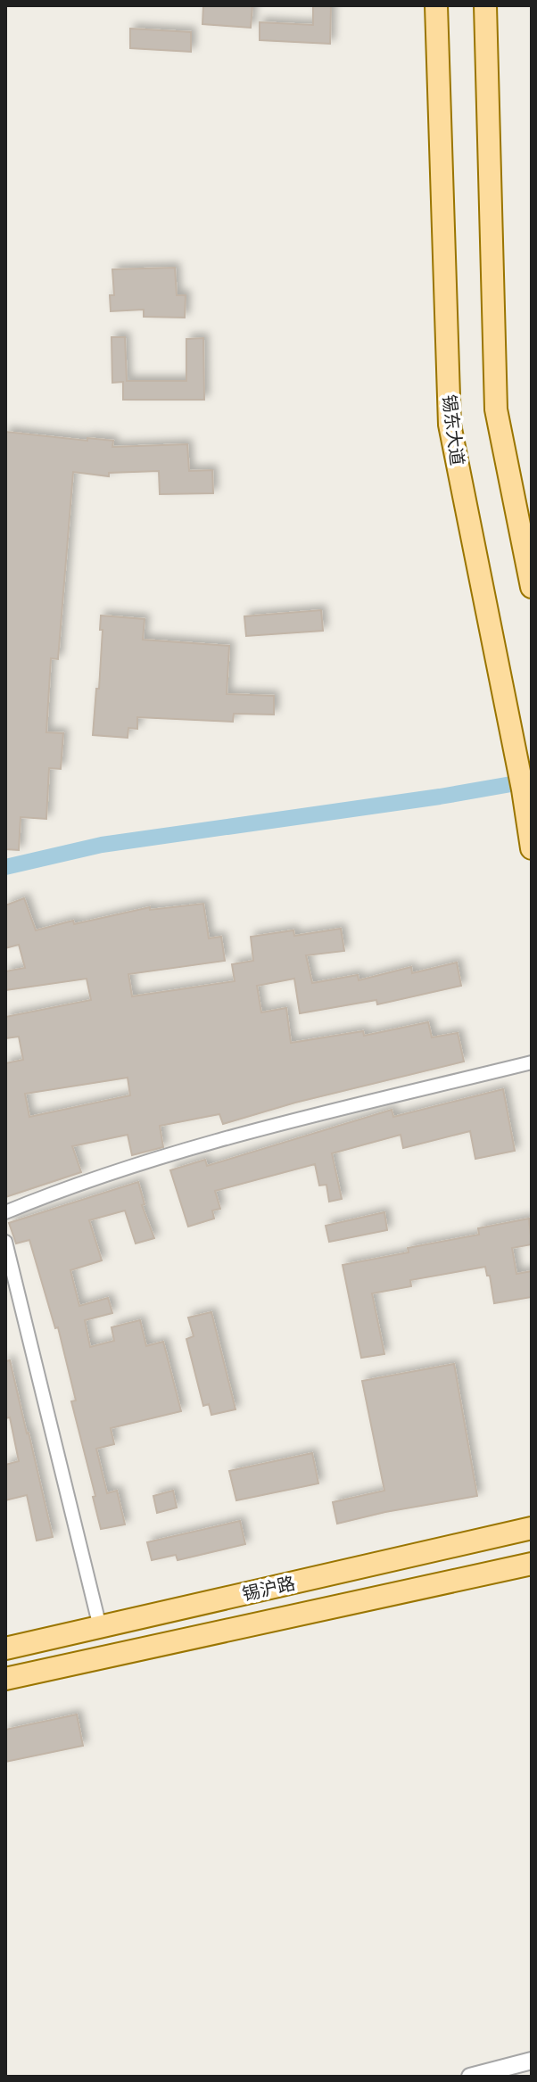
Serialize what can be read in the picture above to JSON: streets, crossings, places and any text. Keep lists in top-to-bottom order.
{
  "streets": {
    "main road": ["锡东大道", "锡沪路"]
  }
}
